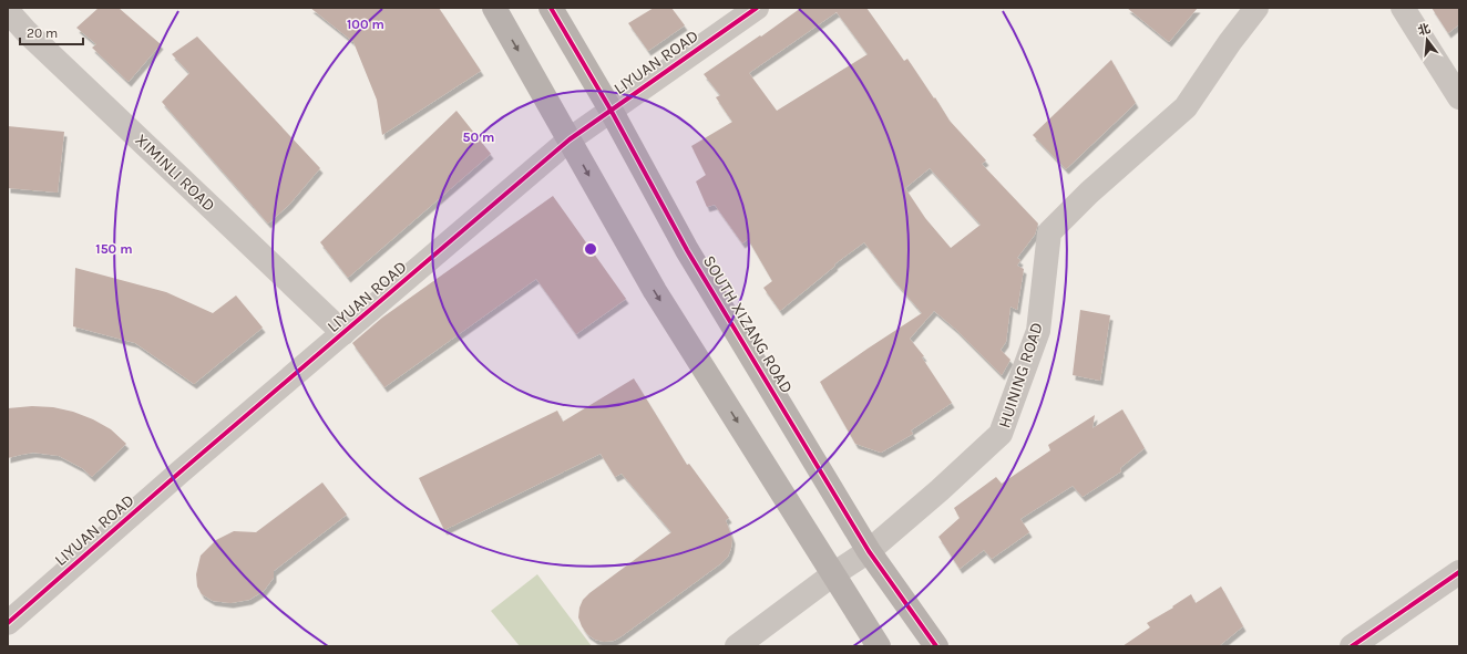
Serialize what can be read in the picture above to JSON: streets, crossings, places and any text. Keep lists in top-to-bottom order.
{
  "streets": {
    "main road": ["SOUTH XIZANG ROAD"],
    "street": ["LIYUAN ROAD", "XIMINLI ROAD", "HUINING ROAD"]
  },
  "crossings": [
    ["LIYUAN ROAD", "XIMINLI ROAD"],
    ["LIYUAN ROAD", "SOUTH XIZANG ROAD"],
    ["SOUTH XIZANG ROAD", "HUINING ROAD"]
  ],
  "scale_bar": "20 m",
  "north": "top",
  "rings": ["100 m", "50 m", "150 m"]
}
